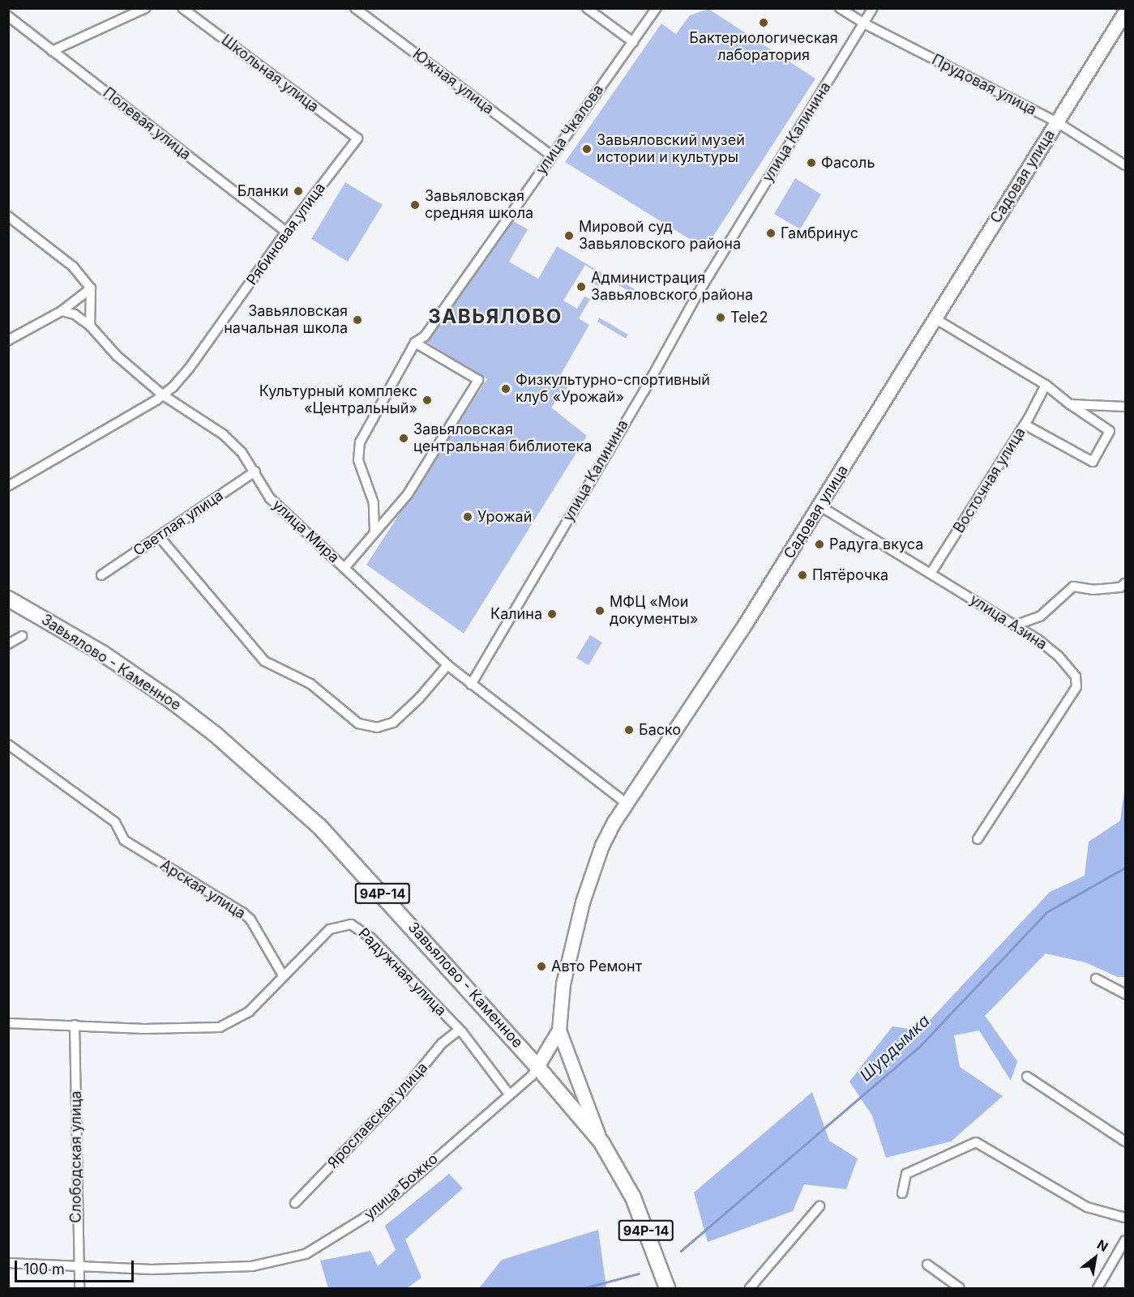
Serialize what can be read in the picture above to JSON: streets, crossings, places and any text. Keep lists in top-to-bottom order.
{
  "streets": {
    "main road": ["Завьялово - Каменное", "94Р-14"],
    "street": [
      "Школьная улица",
      "Южная улица",
      "Прудовая улица",
      "Полевая улица",
      "улица Чкалова",
      "улица Калинина",
      "Садовая улица",
      "Рябиновая улица",
      "Восточная улица",
      "Светлая улица",
      "улица Мира",
      "улица Азина",
      "Арская улица",
      "Радужная улица",
      "Ярославская улица",
      "Слободская улица",
      "улица Божко"
    ]
  },
  "crossings": [
    ["Школьная улица", "Рябиновая улица"],
    ["Южная улица", "улица Чкалова"],
    ["Прудовая улица", "улица Калинина"],
    ["Прудовая улица", "Садовая улица"],
    ["Полевая улица", "Рябиновая улица"],
    ["улица Калинина", "улица Мира"],
    ["Садовая улица", "улица Мира"],
    ["Садовая улица", "улица Азина"],
    ["Рябиновая улица", "улица Мира"],
    ["Восточная улица", "улица Азина"],
    ["Светлая улица", "улица Мира"],
    ["Завьялово - Каменное", "улица Божко"],
    ["Арская улица", "Радужная улица"],
    ["Радужная улица", "Ярославская улица"],
    ["Радужная улица", "Слободская улица"],
    ["Радужная улица", "улица Божко"],
    ["Слободская улица", "улица Божко"]
  ],
  "districts": ["ЗАВЬЯЛОВО"],
  "water": ["Шурдымка"],
  "places": [
    "Бактериологическая лаборатория",
    "Завьяловский музей истории и культуры",
    "Фасоль",
    "Бланки",
    "Завьяловская средняя школа",
    "Гамбринус",
    "Мировой суд Завьяловского района",
    "Администрация Завьяловского района",
    "Tele2",
    "Завьяловская начальная школа",
    "Физкультурно-спортивный клуб «Урожай»",
    "Культурный комплекс «Центральный»",
    "Завьяловская центральная библиотека",
    "Урожай",
    "Радуга вкуса",
    "Пятёрочка",
    "МФЦ «Мои документы»",
    "Калина",
    "Баско",
    "Авто Ремонт"
  ],
  "scale_bar": "100 m",
  "north": "top right"
}
